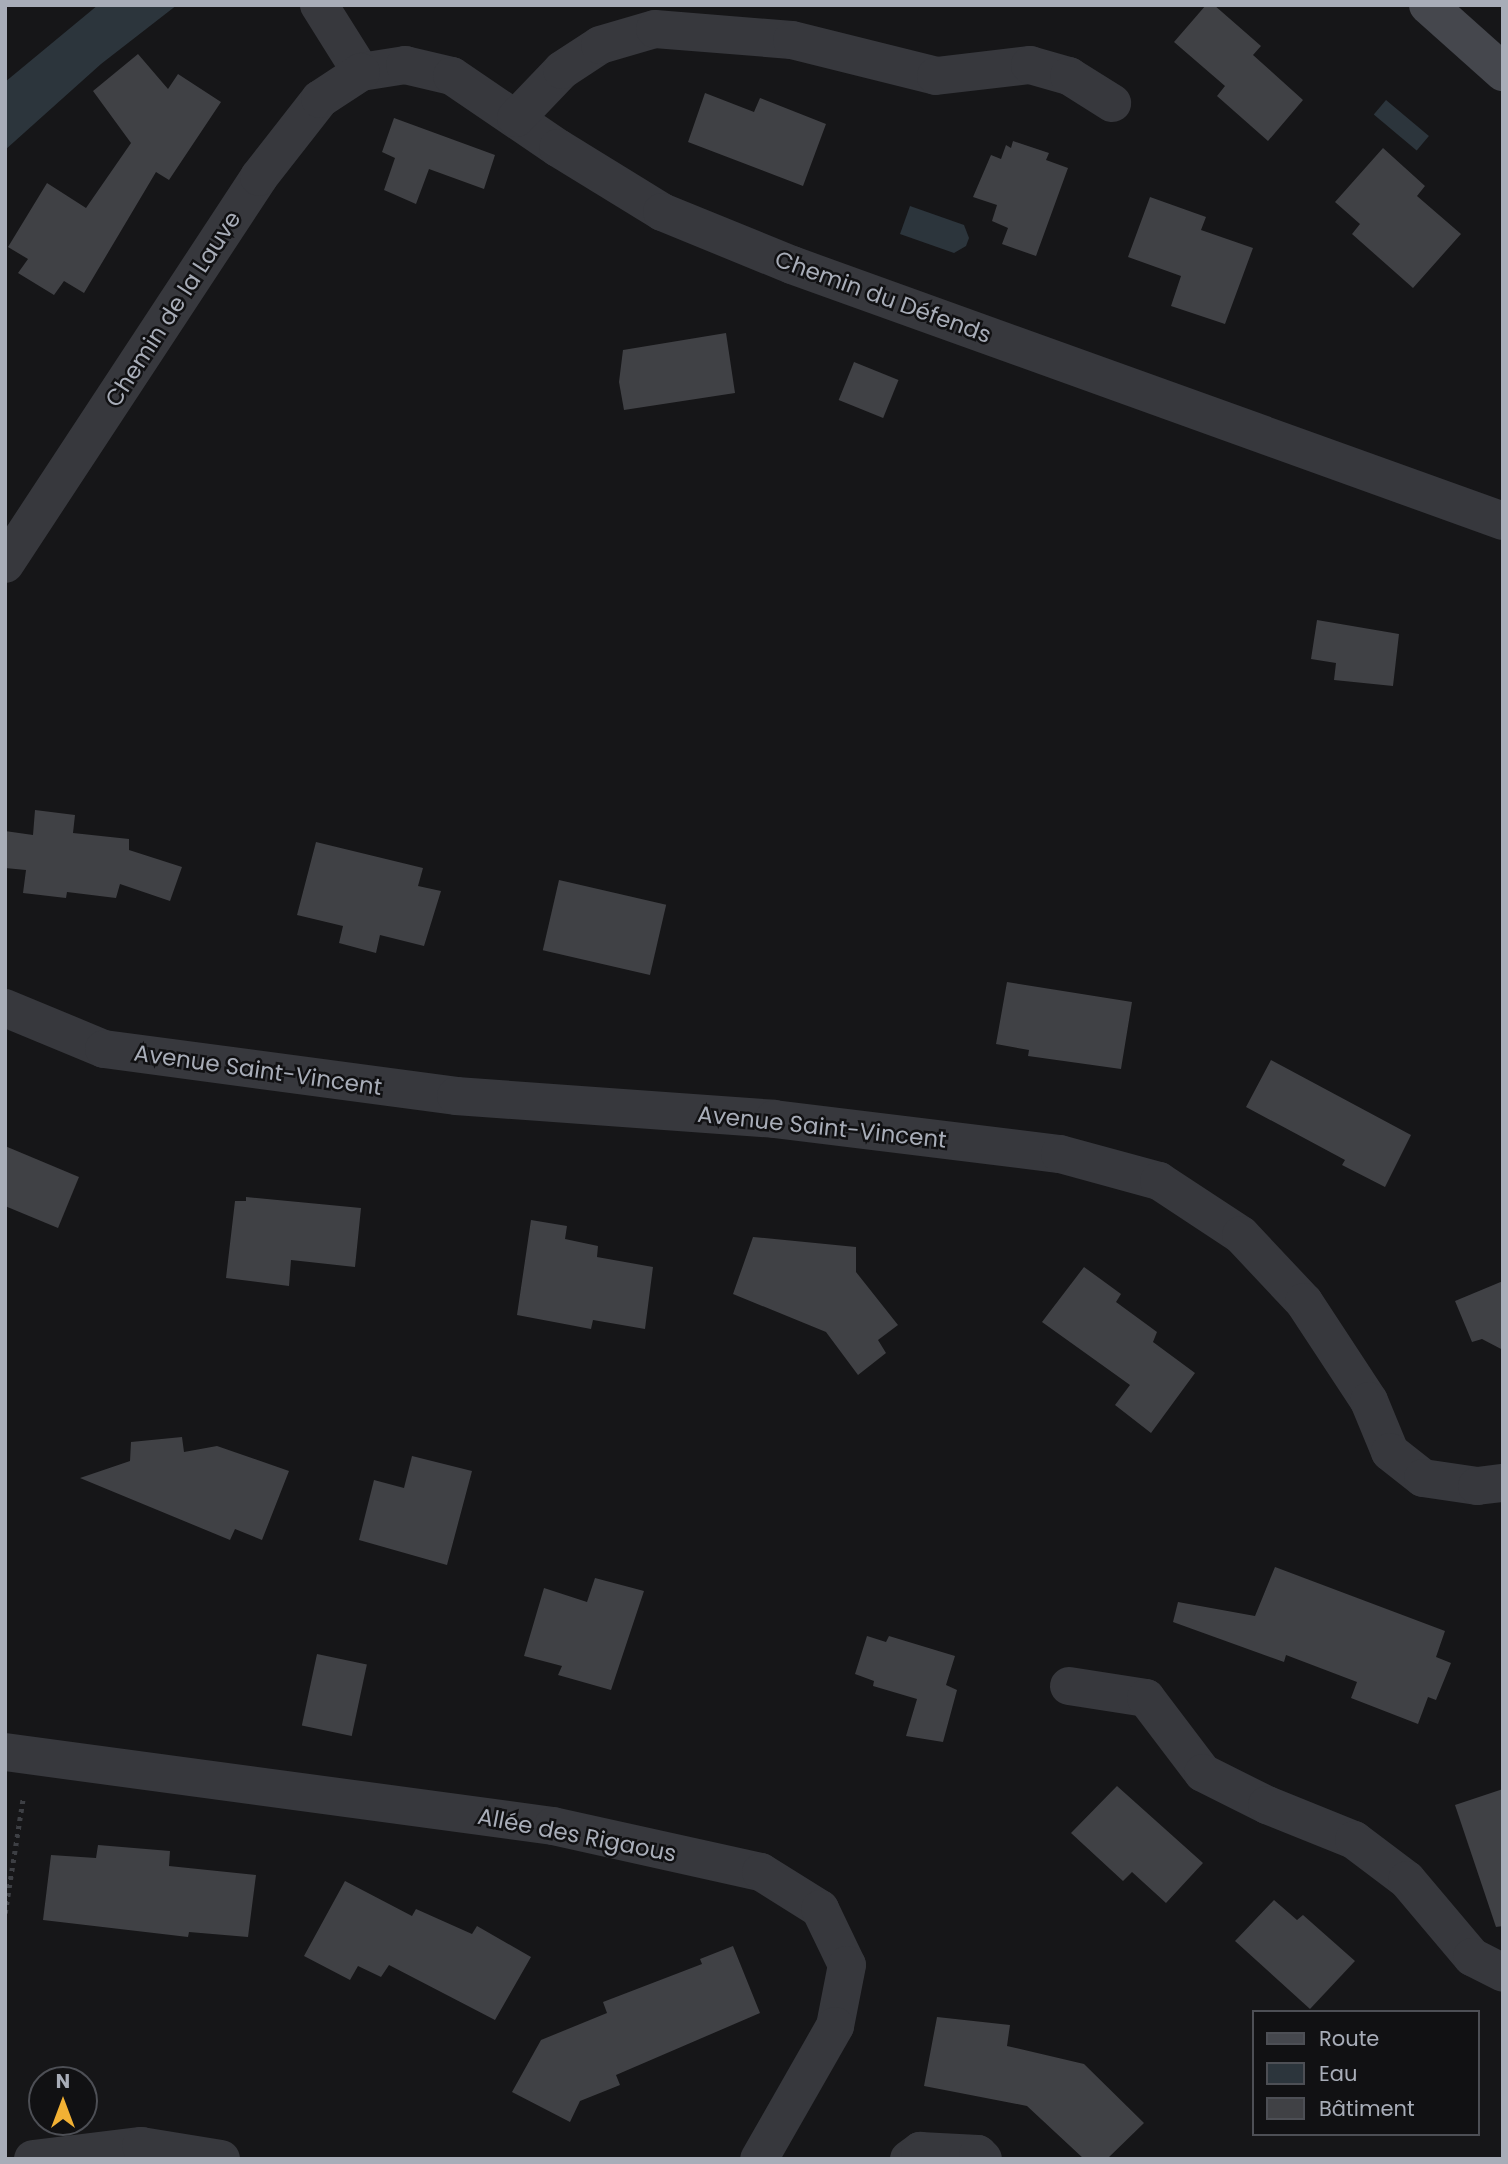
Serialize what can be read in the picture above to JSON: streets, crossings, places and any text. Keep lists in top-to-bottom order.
{
  "streets": {
    "street": [
      "Chemin du Défends",
      "Chemin de la Lauve",
      "Avenue Saint-Vincent",
      "Allée des Rigaous"
    ]
  },
  "crossings": [
    ["Chemin du Défends", "Chemin de la Lauve"]
  ],
  "legend": ["Route", "Eau", "Bâtiment"],
  "north": "top"
}
